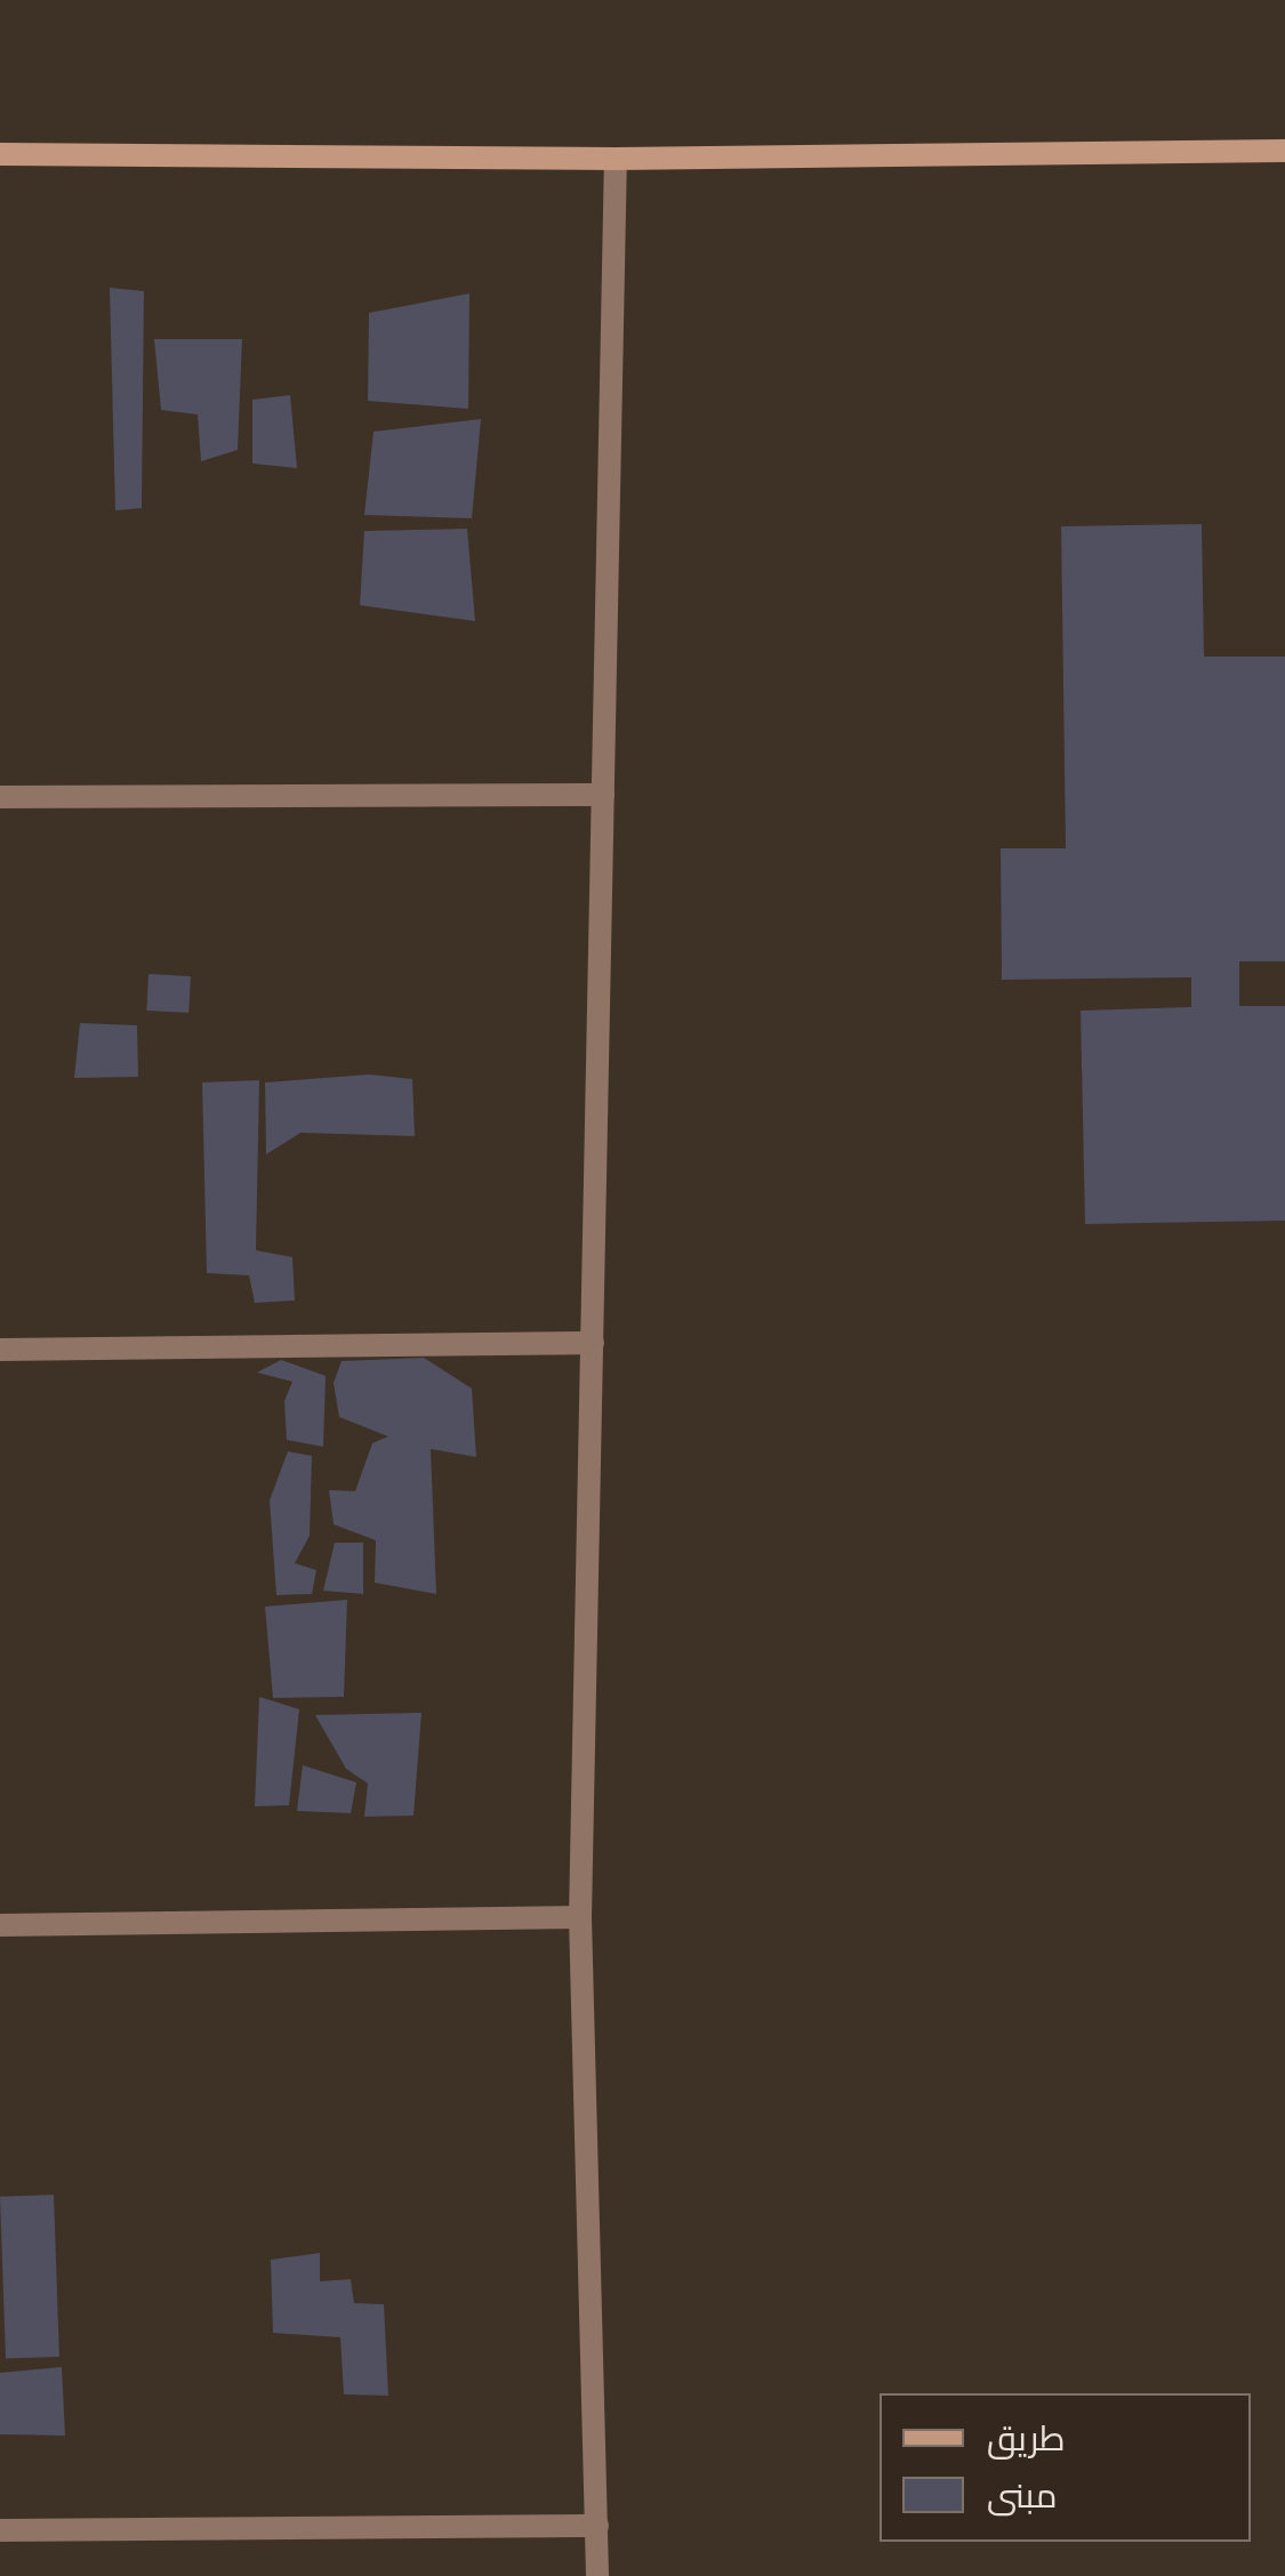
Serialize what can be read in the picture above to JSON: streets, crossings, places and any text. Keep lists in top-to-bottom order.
{
  "legend": ["طريق", "مبنى"]
}
